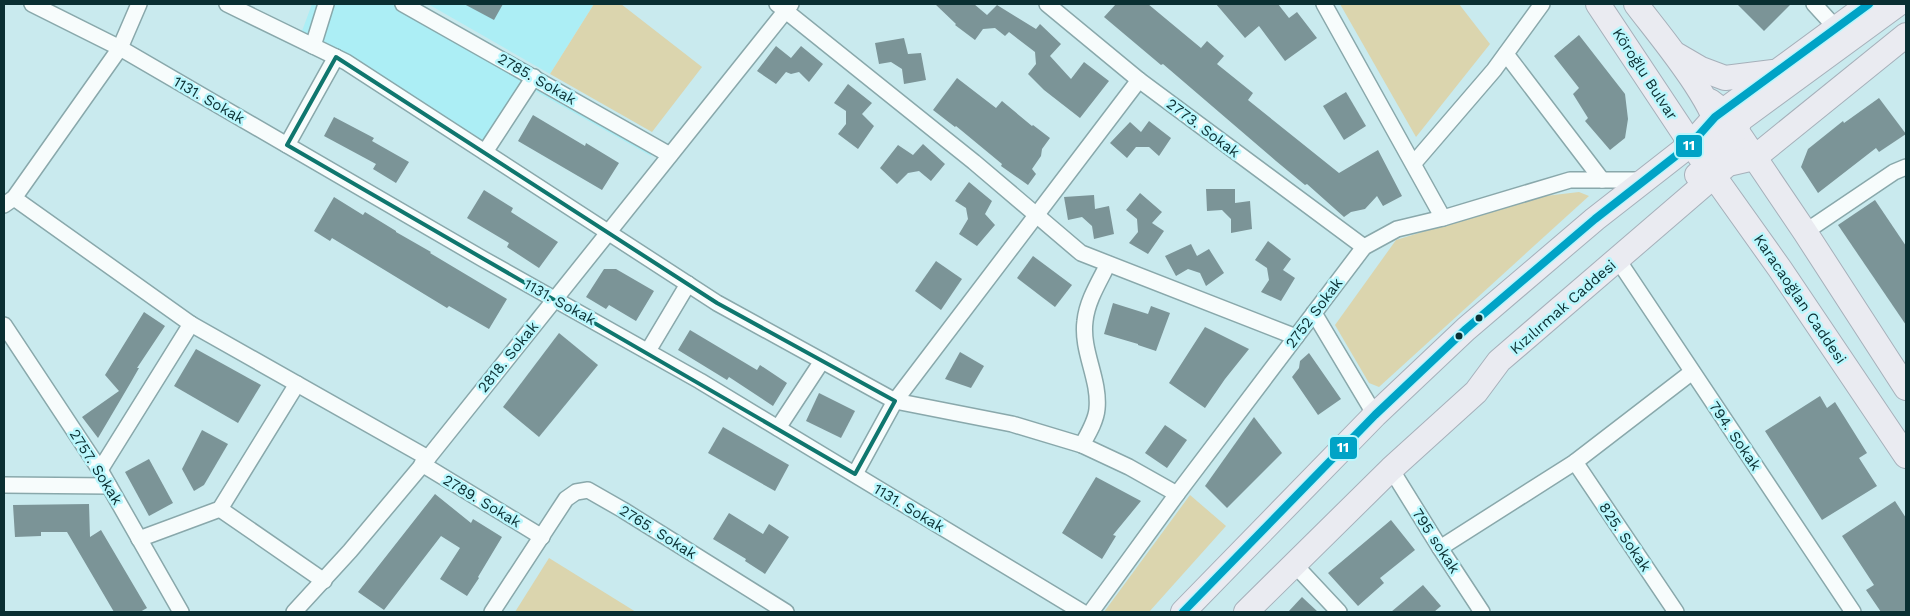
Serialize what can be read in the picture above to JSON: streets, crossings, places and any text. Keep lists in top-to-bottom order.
{
  "streets": {
    "main road": ["Köroğlu Bulvar", "Karacaoğlan Caddesi", "Kızılırmak Caddesi"],
    "street": [
      "2785. Sokak",
      "1131. Sokak",
      "2773. Sokak",
      "2752 Sokak",
      "2818. Sokak",
      "794. Sokak",
      "2757. Sokak",
      "2789. Sokak",
      "2765. Sokak",
      "825. Sokak",
      "795 sokak"
    ]
  },
  "crossings": [
    ["Köroğlu Bulvar", "Karacaoğlan Caddesi"],
    ["2785. Sokak", "2818. Sokak"],
    ["1131. Sokak", "2818. Sokak"],
    ["2773. Sokak", "2752 Sokak"],
    ["Karacaoğlan Caddesi", "Kızılırmak Caddesi"],
    ["Kızılırmak Caddesi", "794. Sokak"],
    ["Kızılırmak Caddesi", "795 sokak"],
    ["2818. Sokak", "2789. Sokak"],
    ["2789. Sokak", "2765. Sokak"]
  ],
  "lines": ["transit line 11"]
}
